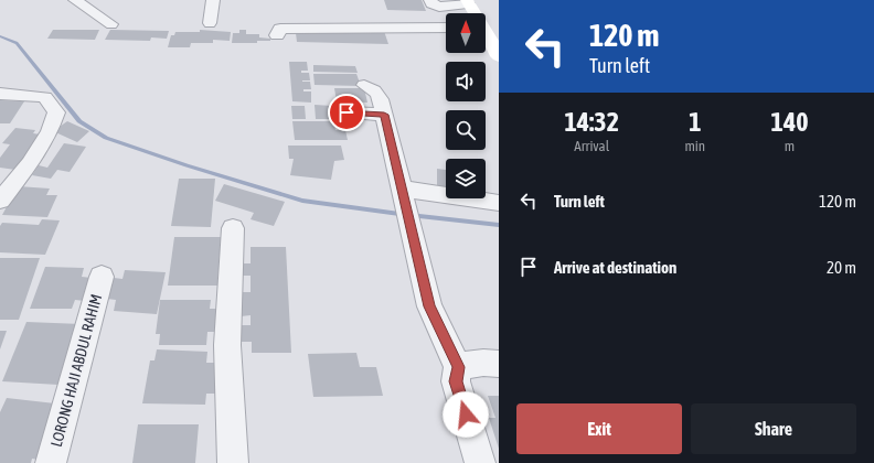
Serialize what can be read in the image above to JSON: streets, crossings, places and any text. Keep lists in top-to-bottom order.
{
  "streets": {
    "street": ["LORONG HAJI ABDUL RAHIM"]
  },
  "north": "top",
  "page": {
    "turn": ["120 m", "Turn left"],
    "eta": [
      "14:32",
      "Arrival",
      "1",
      "min",
      "140",
      "m"
    ],
    "list": [
      {
        "name": "Turn left",
        "value": "120 m"
      },
      {
        "name": "Arrive at destination",
        "value": "20 m"
      }
    ],
    "buttons": ["Exit", "Share"]
  }
}
